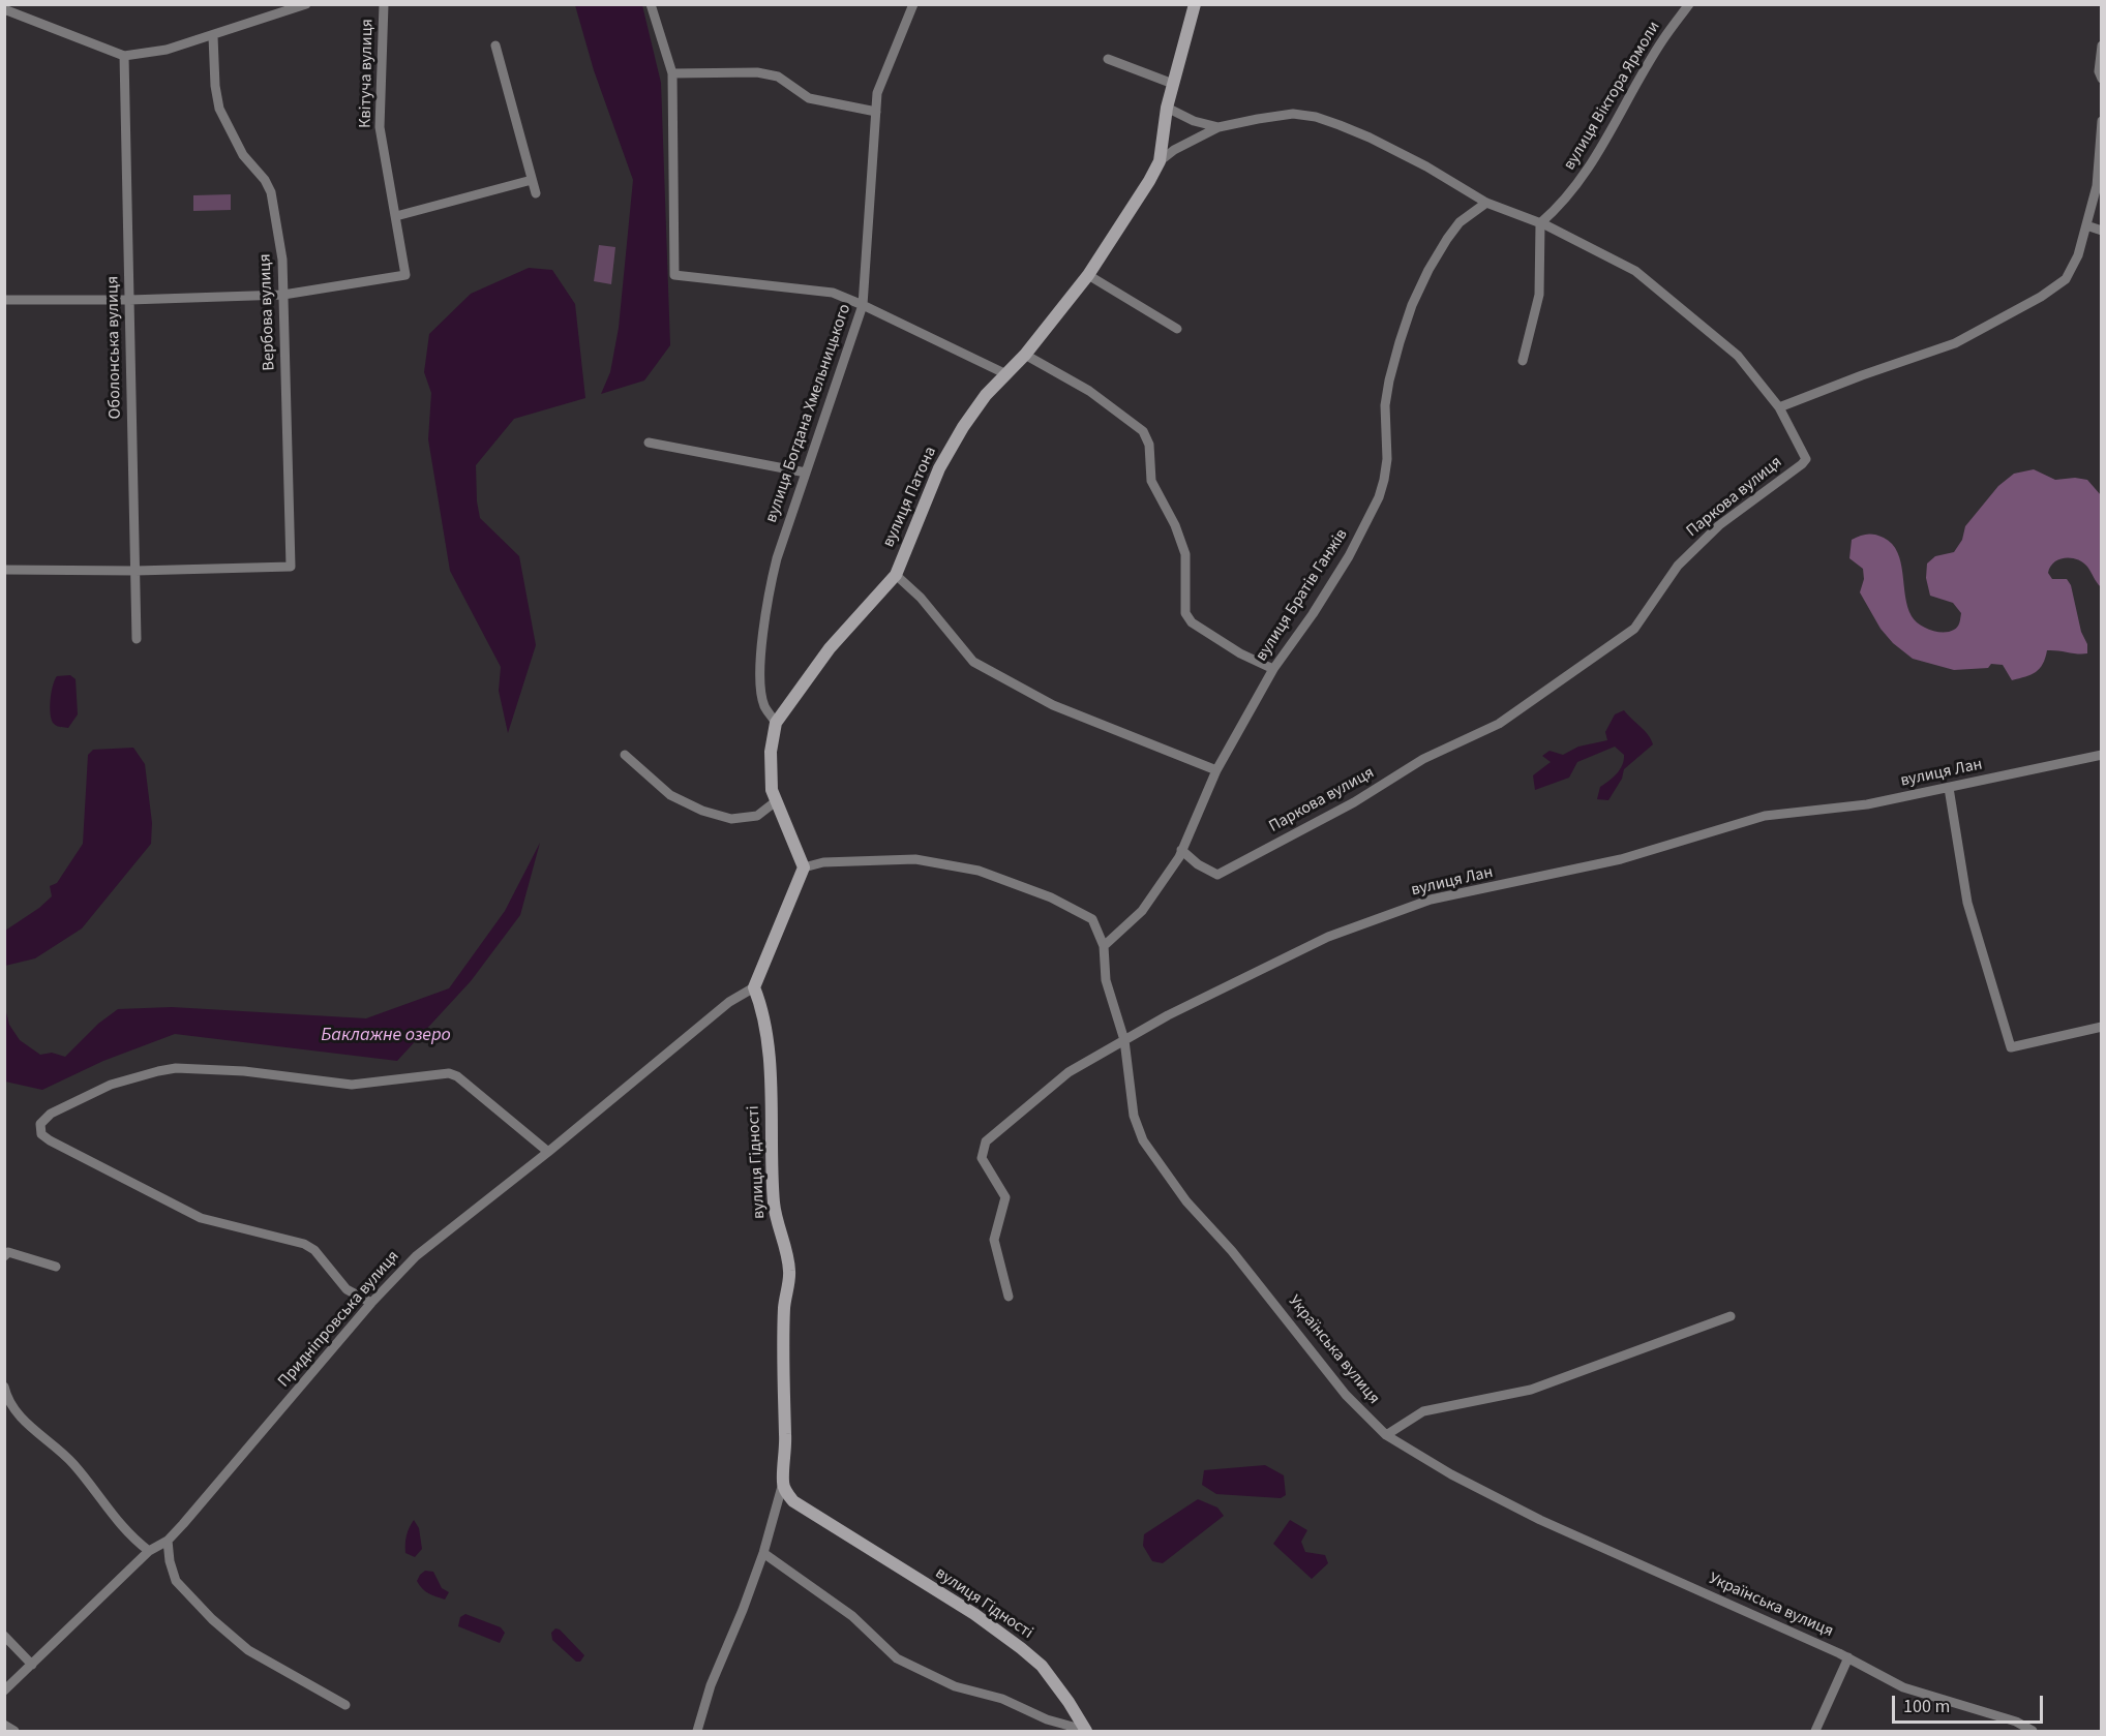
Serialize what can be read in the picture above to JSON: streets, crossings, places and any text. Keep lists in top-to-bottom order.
{
  "streets": {
    "street": [
      "Квітуча вулиця",
      "вулиця Віктора Ярмоли",
      "Вербова вулиця",
      "Оболонська вулиця",
      "вулиця Богдана Хмельницького",
      "вулиця Патона",
      "Паркова вулиця",
      "вулиця Братів Ганжів",
      "вулиця Лан",
      "вулиця Гідності",
      "Придніпровська вулиця",
      "Українська вулиця"
    ]
  },
  "crossings": [
    ["Квітуча вулиця", "Вербова вулиця"],
    ["Вербова вулиця", "Оболонська вулиця"],
    ["вулиця Богдана Хмельницького", "вулиця Патона"],
    ["Паркова вулиця", "вулиця Братів Ганжів"],
    ["вулиця Братів Ганжів", "Українська вулиця"],
    ["вулиця Лан", "Українська вулиця"],
    ["вулиця Гідності", "Придніпровська вулиця"]
  ],
  "water": ["Баклажне озеро"],
  "scale_bar": "100 m"
}
